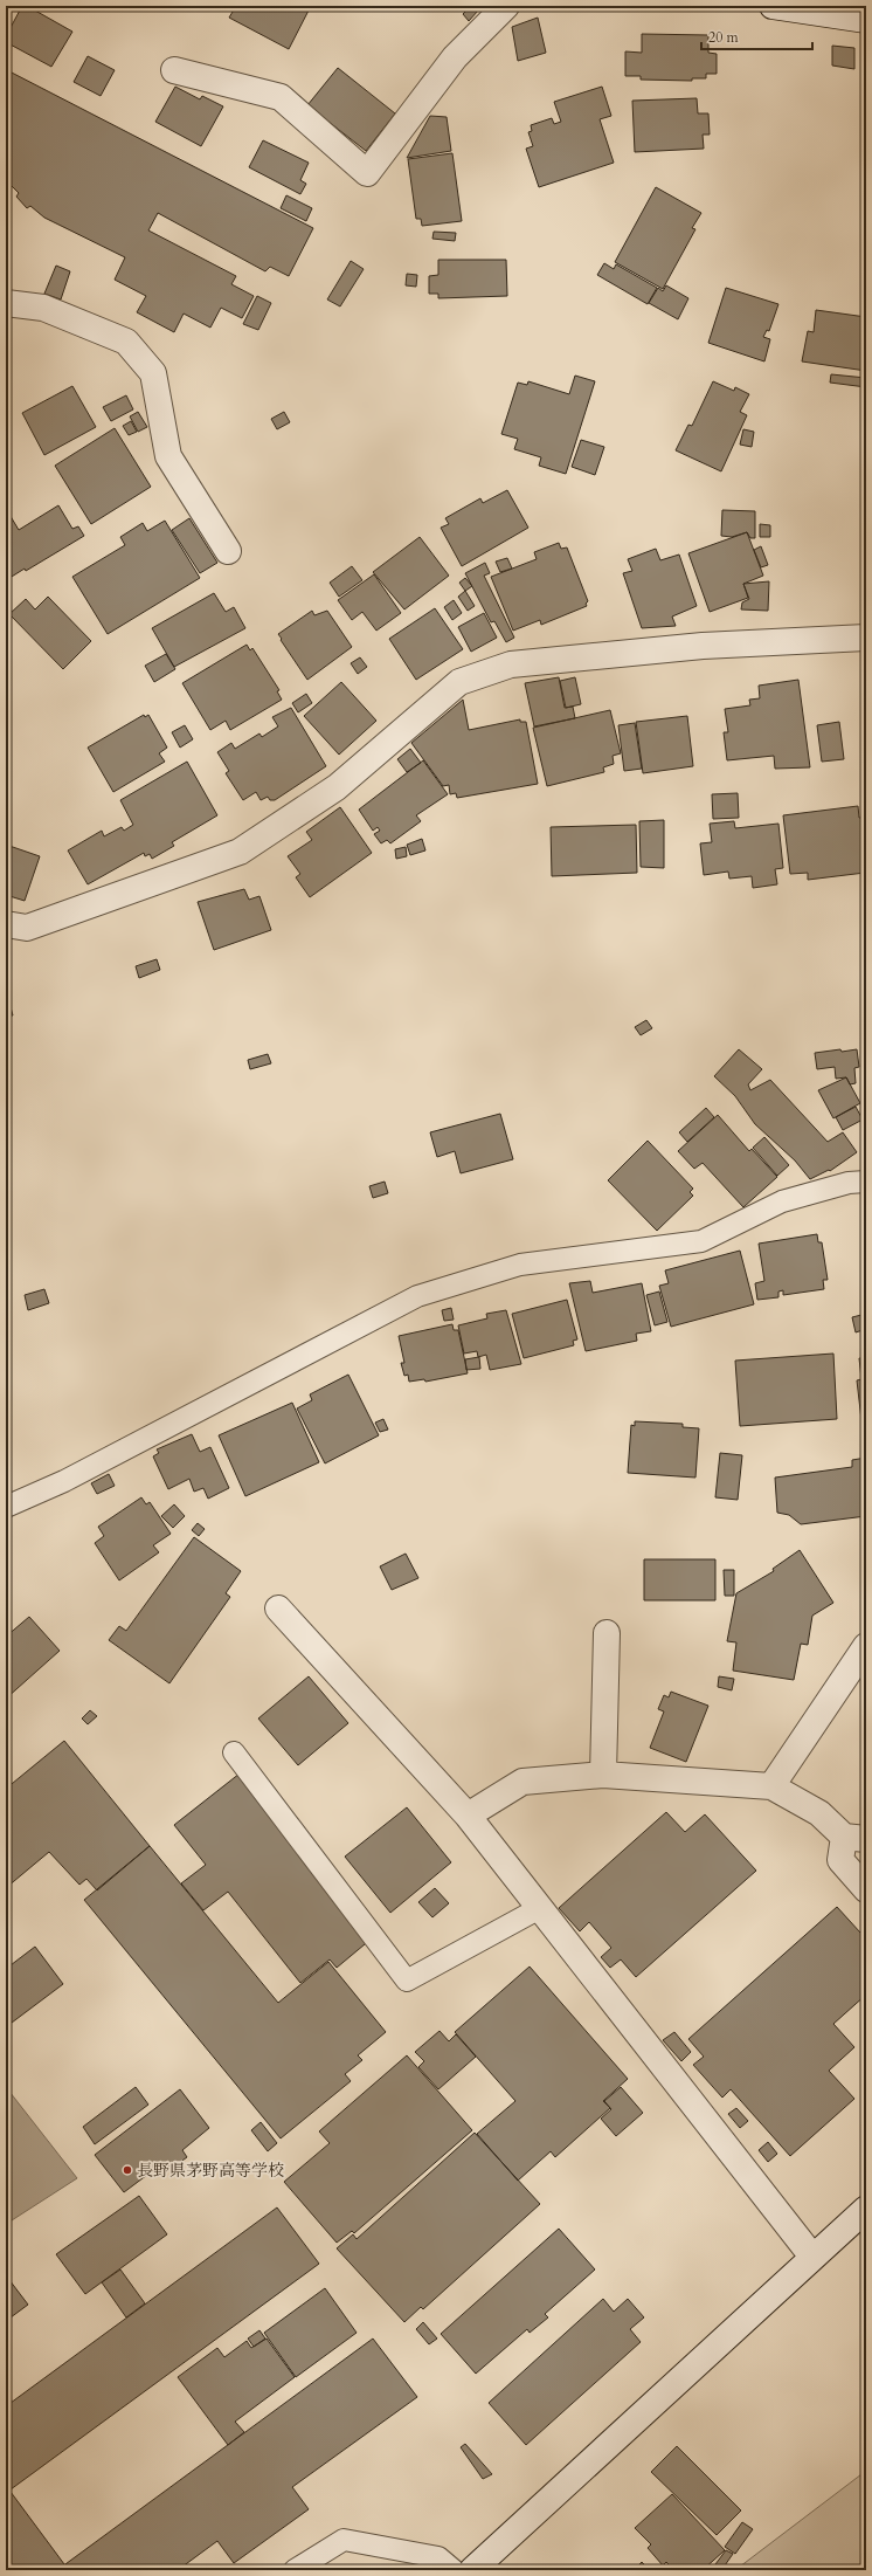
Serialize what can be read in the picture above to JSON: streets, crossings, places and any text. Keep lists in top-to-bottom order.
{
  "places": ["長野県茅野高等学校"],
  "scale_bar": "20 m"
}
